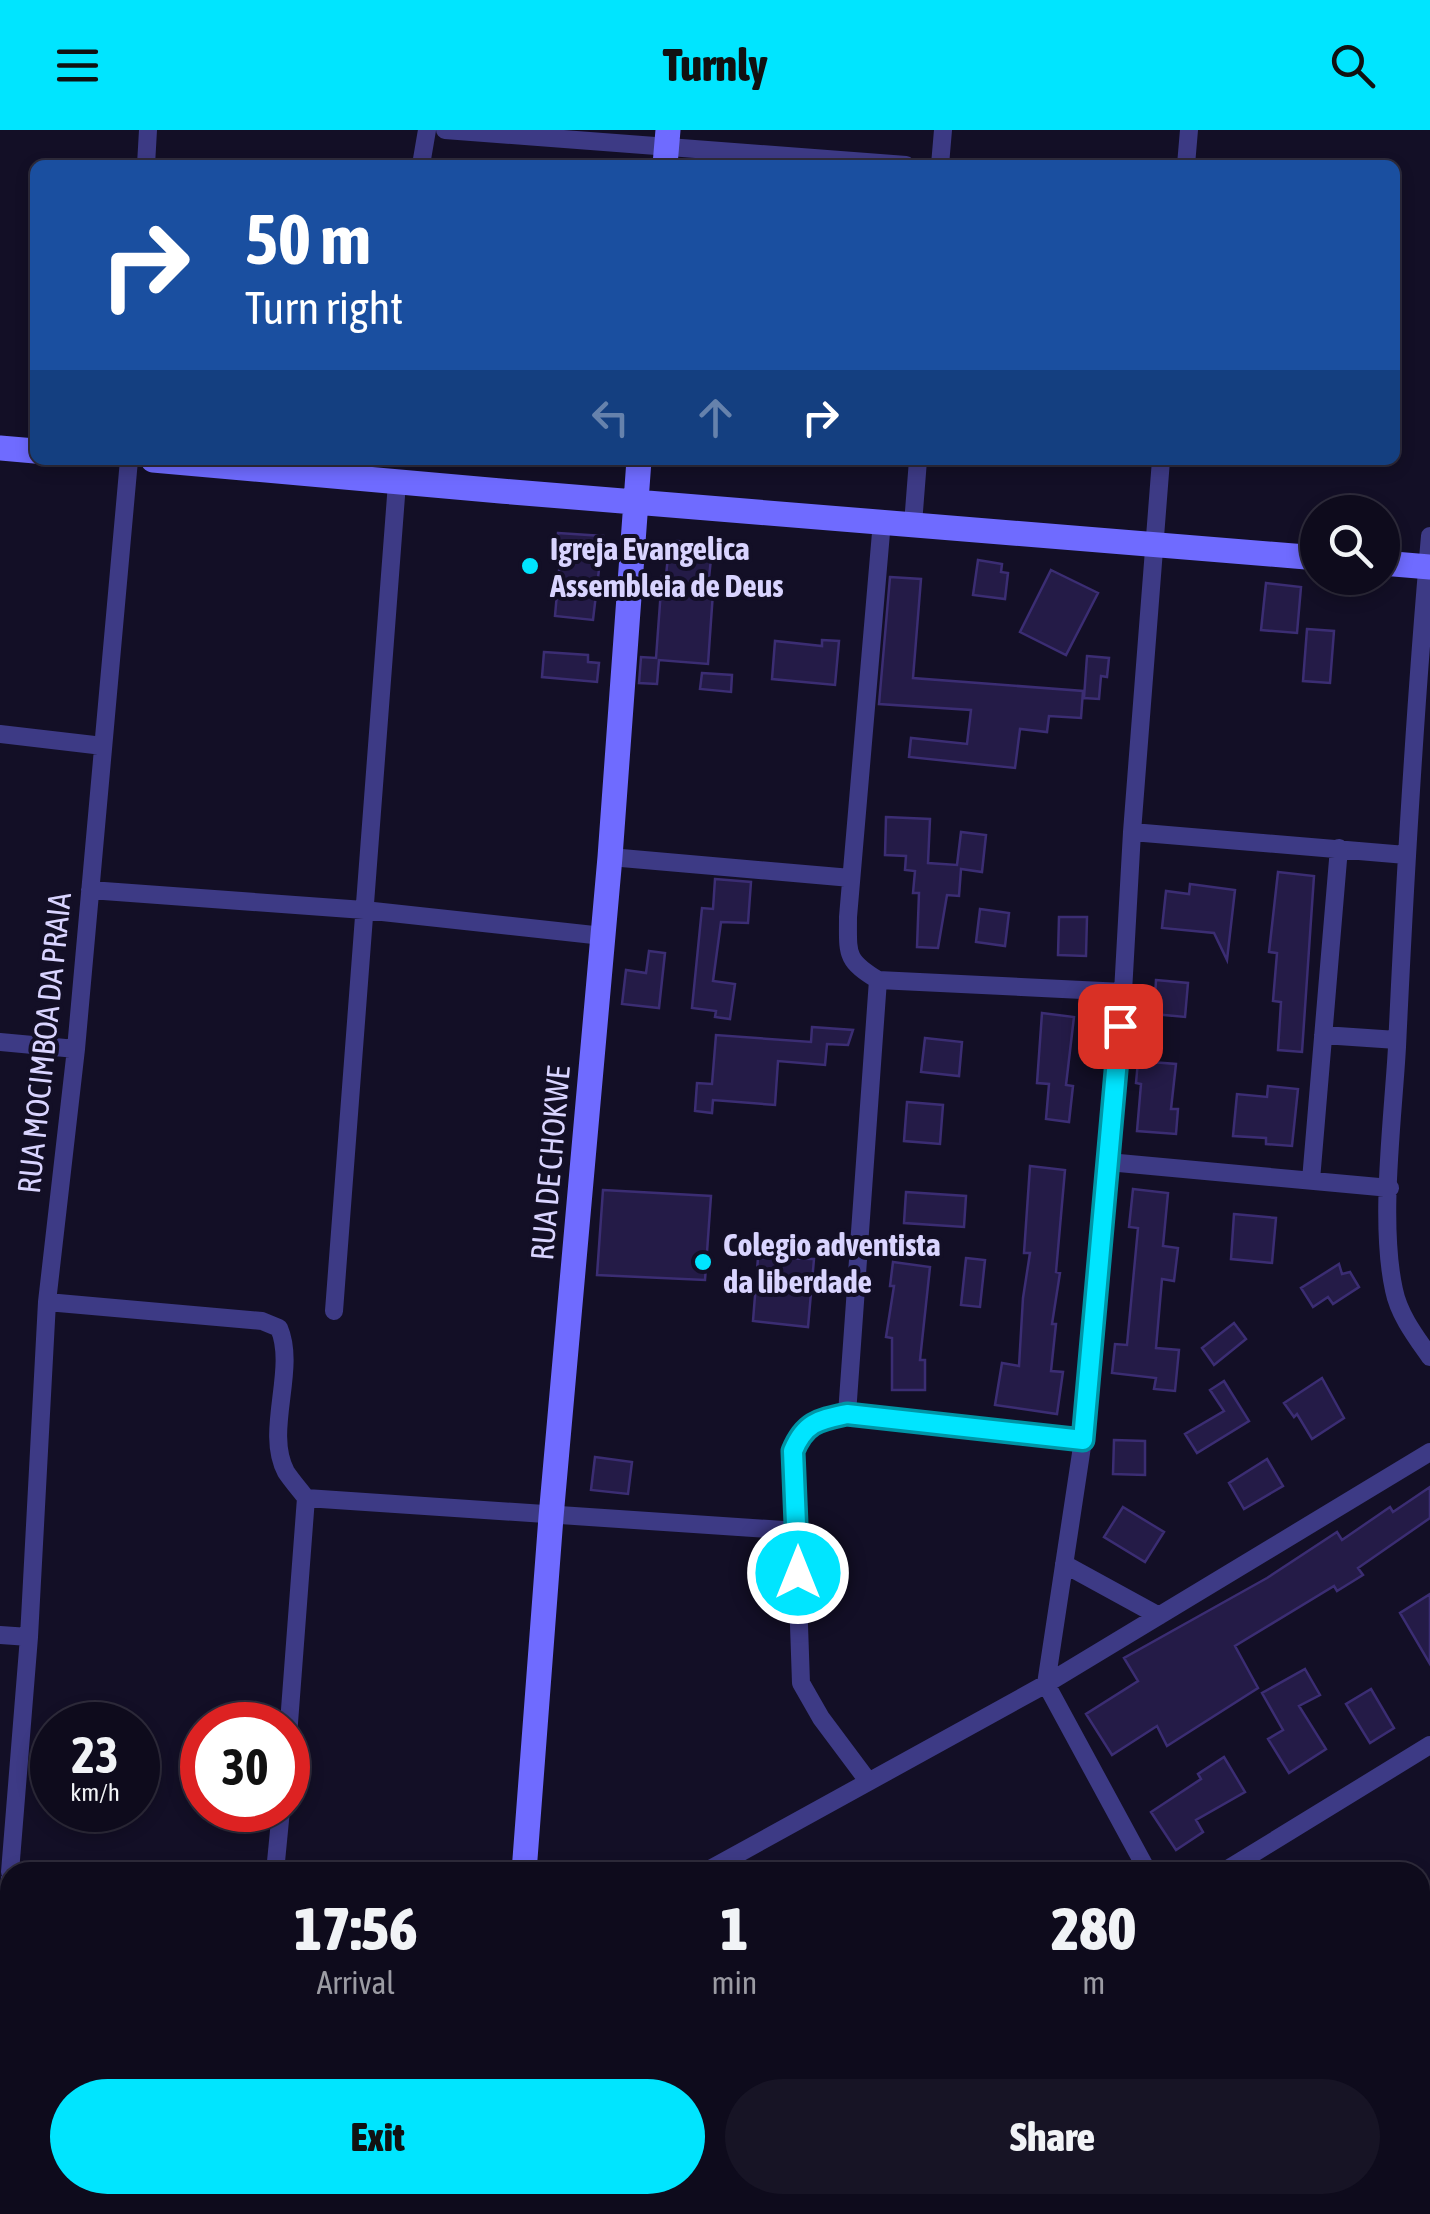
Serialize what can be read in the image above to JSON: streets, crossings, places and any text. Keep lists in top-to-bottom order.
{
  "streets": {
    "street": ["RUA MOCIMBOA DA PRAIA", "RUA DE CHOKWE"]
  },
  "places": ["Igreja Evangelica Assembleia de Deus", "Colegio adventista da liberdade"],
  "page": {
    "header": "Turnly",
    "turn": ["50 m", "Turn right"],
    "speed": "23 km/h",
    "limit": "30",
    "eta": [
      "17:56",
      "Arrival",
      "1",
      "min",
      "280",
      "m"
    ],
    "buttons": ["Exit", "Share"]
  }
}
